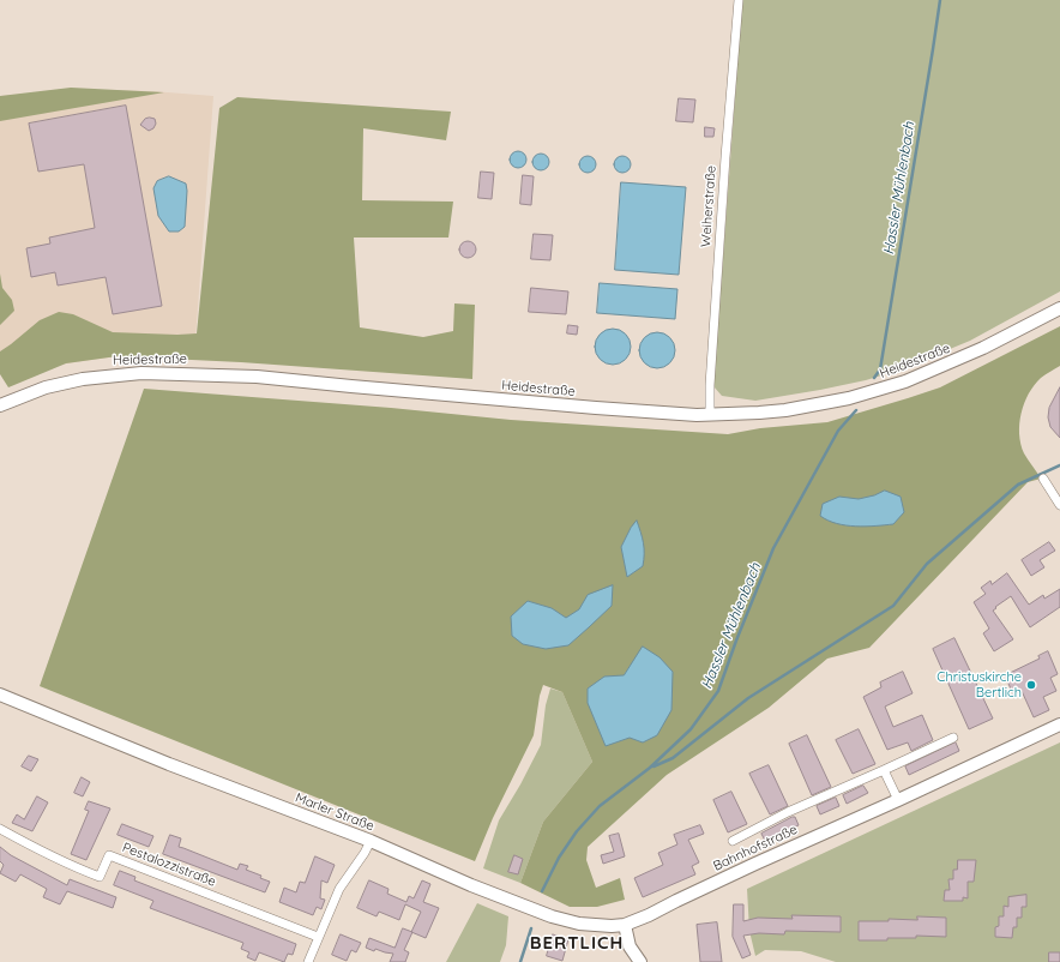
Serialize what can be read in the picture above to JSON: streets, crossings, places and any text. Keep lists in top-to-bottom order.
{
  "streets": {
    "main road": ["Heidestraße", "Marler Straße", "Bahnhofstraße"],
    "street": ["Weiherstraße", "Pestalozzistraße"]
  },
  "crossings": [
    ["Weiherstraße", "Heidestraße"],
    ["Marler Straße", "Bahnhofstraße"]
  ],
  "districts": ["BERTLICH"],
  "water": ["Hassler Mühlenbach"],
  "places": ["Christuskirche Bertlich"]
}
